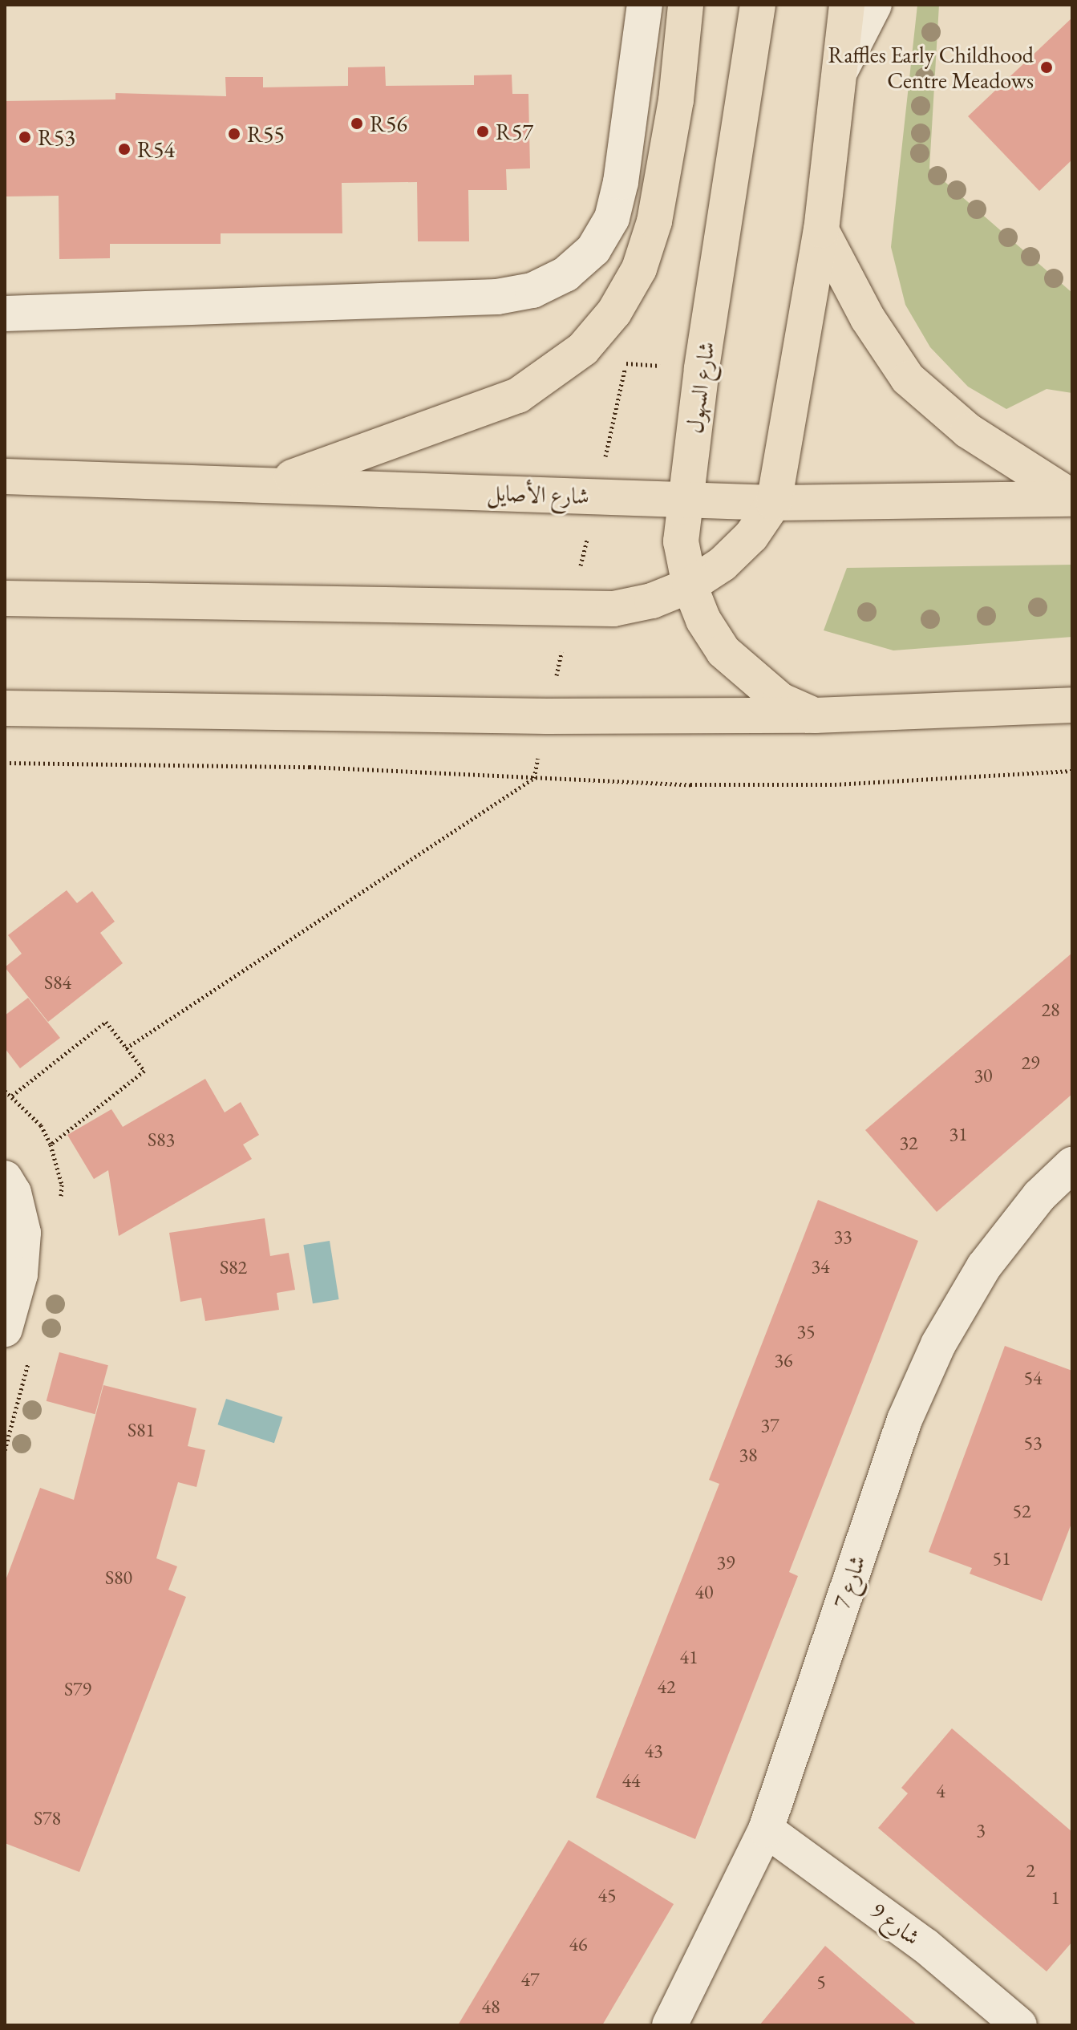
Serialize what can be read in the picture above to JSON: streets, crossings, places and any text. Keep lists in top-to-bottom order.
{
  "streets": {
    "main road": ["شارع السهول", "شارع الأصايل"],
    "street": ["شارع 7", "شارع 9"]
  },
  "crossings": [
    ["شارع السهول", "شارع الأصايل"],
    ["شارع 7", "شارع 9"]
  ],
  "places": [
    "Raffles Early Childhood Centre Meadows",
    "R56",
    "R57",
    "R55",
    "R53",
    "R54"
  ],
  "house_numbers": [
    "S84",
    "28",
    "29",
    "30",
    "31",
    "S83",
    "32",
    "33",
    "34",
    "S82",
    "35",
    "36",
    "54",
    "37",
    "S81",
    "53",
    "38",
    "52",
    "51",
    "39",
    "S80",
    "40",
    "41",
    "42",
    "S79",
    "43",
    "44",
    "4",
    "S78",
    "3",
    "2",
    "45",
    "1",
    "46",
    "47",
    "5",
    "48"
  ]
}
